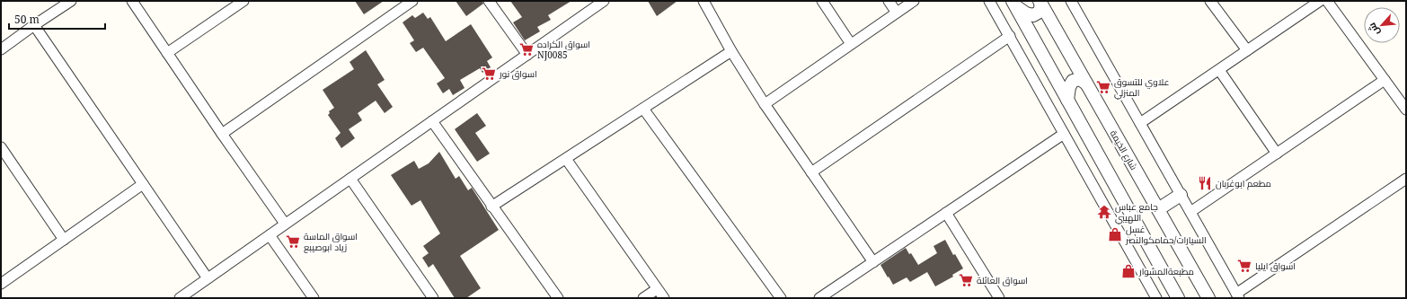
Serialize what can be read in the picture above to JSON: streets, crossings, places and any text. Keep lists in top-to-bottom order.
{
  "streets": {
    "street": ["شارع الخيمة"]
  },
  "places": {
    "supermarket": [
      "اسواق الكراده NJ0085",
      "اسواق نور",
      "علاوي للتسوق المنزلي",
      "اسواق الماسة زياد ابوصيبع",
      "اسواق ايليا",
      "اسواق العائلة"
    ],
    "restaurant": ["مطعم ابوغربان"],
    "temple": ["جامع عباس اللهيبي"],
    "shop": ["غسل السيارات/حمامكوالنصر", "مطبعةالمشوار"]
  },
  "scale_bar": "50 m",
  "north": "bottom left"
}
